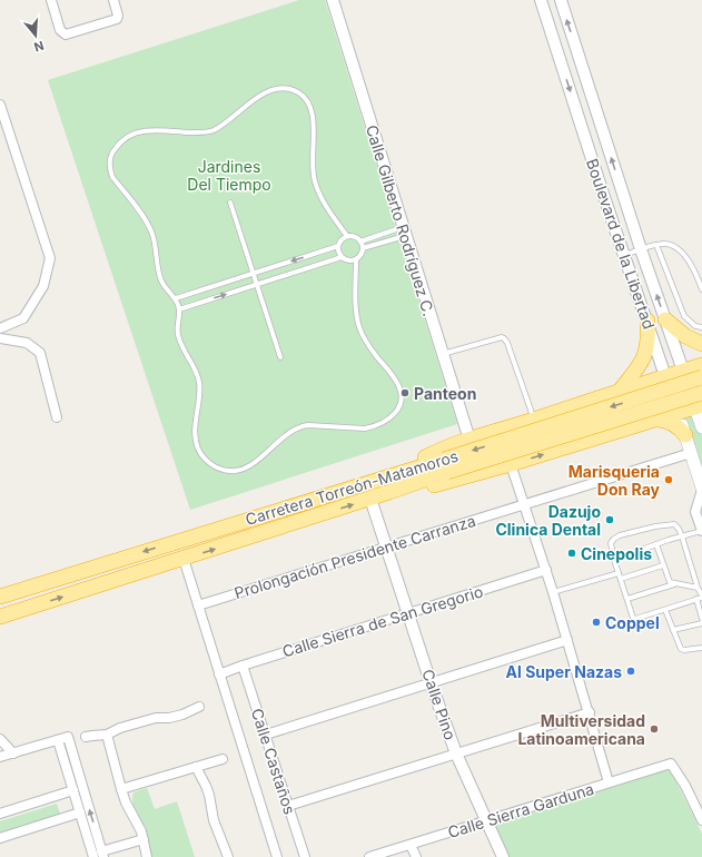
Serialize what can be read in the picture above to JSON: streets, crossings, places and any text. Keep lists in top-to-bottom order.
{
  "streets": {
    "highway": ["Carretera Torreón-Matamoros"],
    "main road": ["Boulevard de la Libertad"],
    "street": [
      "Calle Gilberto Rodríguez C.",
      "Prolongación Presidente Carranza",
      "Calle Sierra de San Gregorio",
      "Calle Pino",
      "Calle Castaños",
      "Calle Sierra Garduna"
    ]
  },
  "crossings": [
    ["Boulevard de la Libertad", "Prolongación Presidente Carranza"],
    ["Prolongación Presidente Carranza", "Calle Pino"],
    ["Calle Sierra de San Gregorio", "Calle Pino"],
    ["Calle Sierra de San Gregorio", "Calle Castaños"],
    ["Calle Pino", "Calle Sierra Garduna"]
  ],
  "parks": ["Jardines Del Tiempo"],
  "places": [
    "Panteon",
    "Marisqueria Don Ray",
    "Dazujo Clinica Dental",
    "Cinepolis",
    "Coppel",
    "Al Super Nazas",
    "Multiversidad Latinoamericana"
  ],
  "north": "bottom"
}
